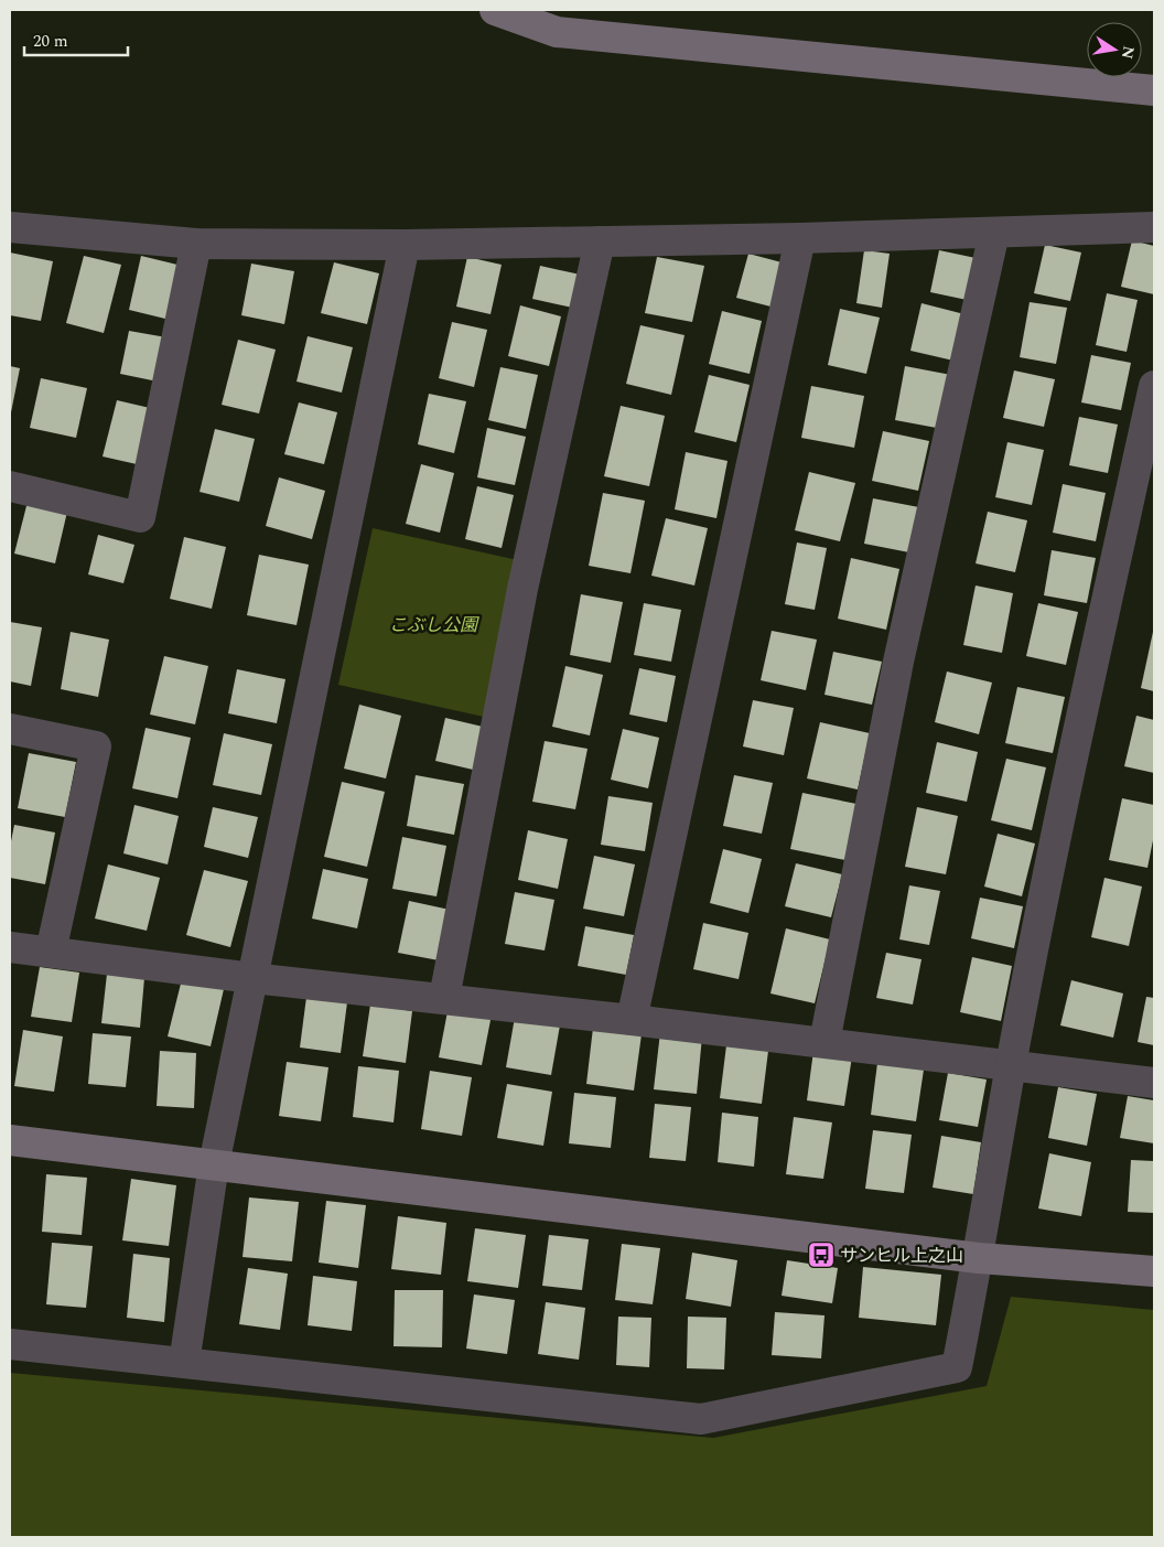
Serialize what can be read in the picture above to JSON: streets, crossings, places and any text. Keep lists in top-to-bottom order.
{
  "parks": ["こぶし公園"],
  "places": {
    "bus stop": ["サンヒル上之山"]
  },
  "scale_bar": "20 m",
  "north": "right"
}
